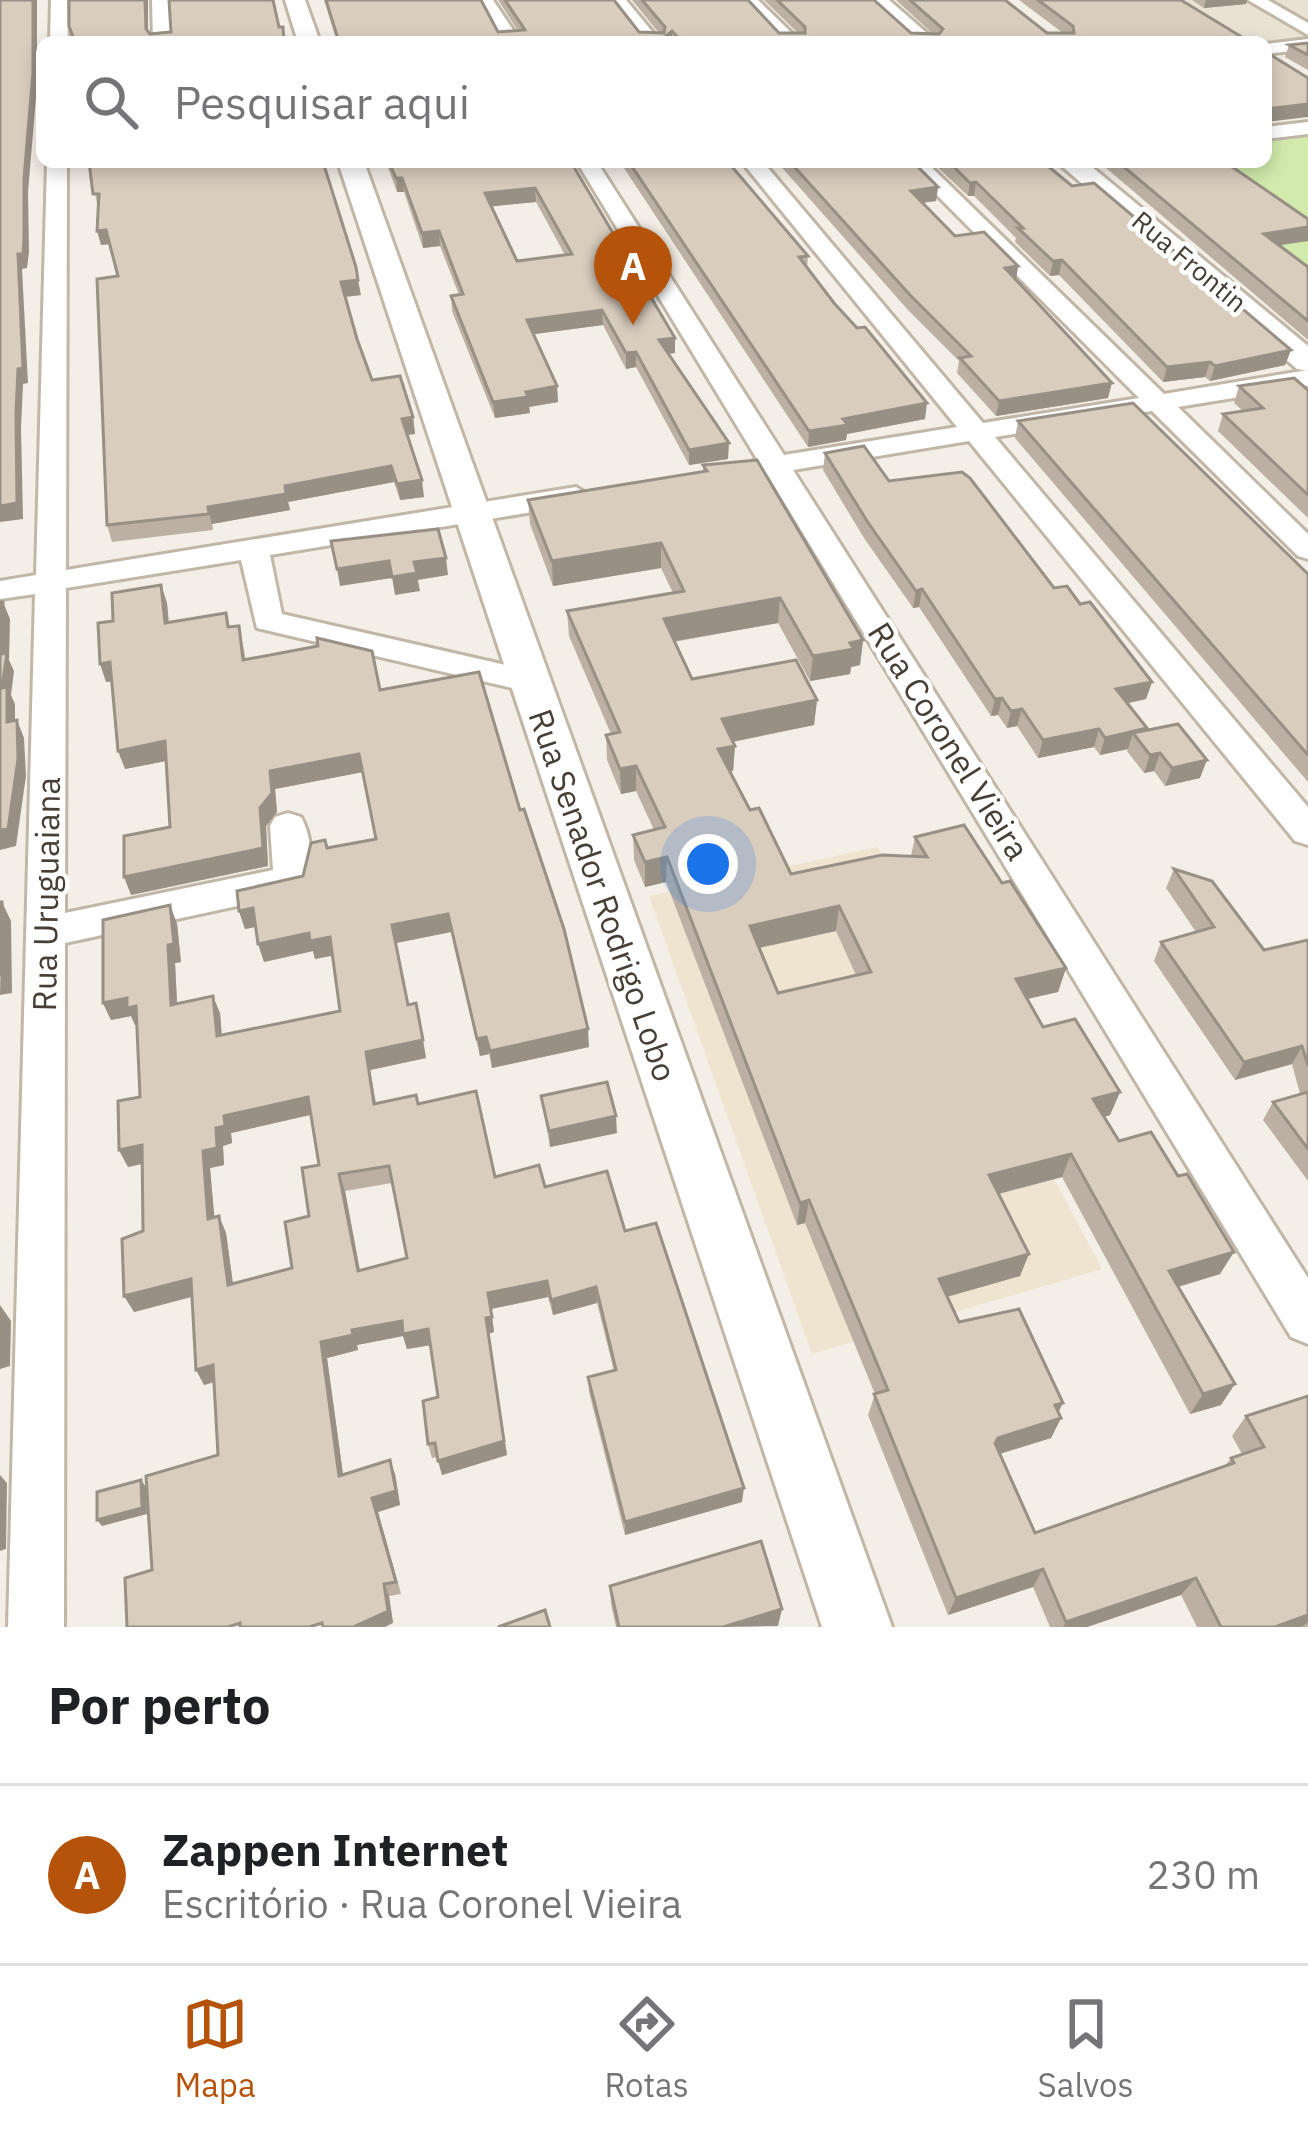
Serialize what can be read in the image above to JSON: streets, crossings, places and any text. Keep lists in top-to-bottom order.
{
  "streets": {
    "street": [
      "Rua Frontin",
      "Rua Coronel Vieira",
      "Rua Uruguaiana",
      "Rua Senador Rodrigo Lobo"
    ]
  },
  "page": {
    "search": "Pesquisar aqui",
    "pins": "A",
    "heading": "Por perto",
    "list": [
      {
        "mark": "A",
        "name": "Zappen Internet",
        "note": "Escritório · Rua Coronel Vieira",
        "value": "230 m"
      }
    ],
    "nav": ["Mapa", "Rotas", "Salvos"]
  }
}
